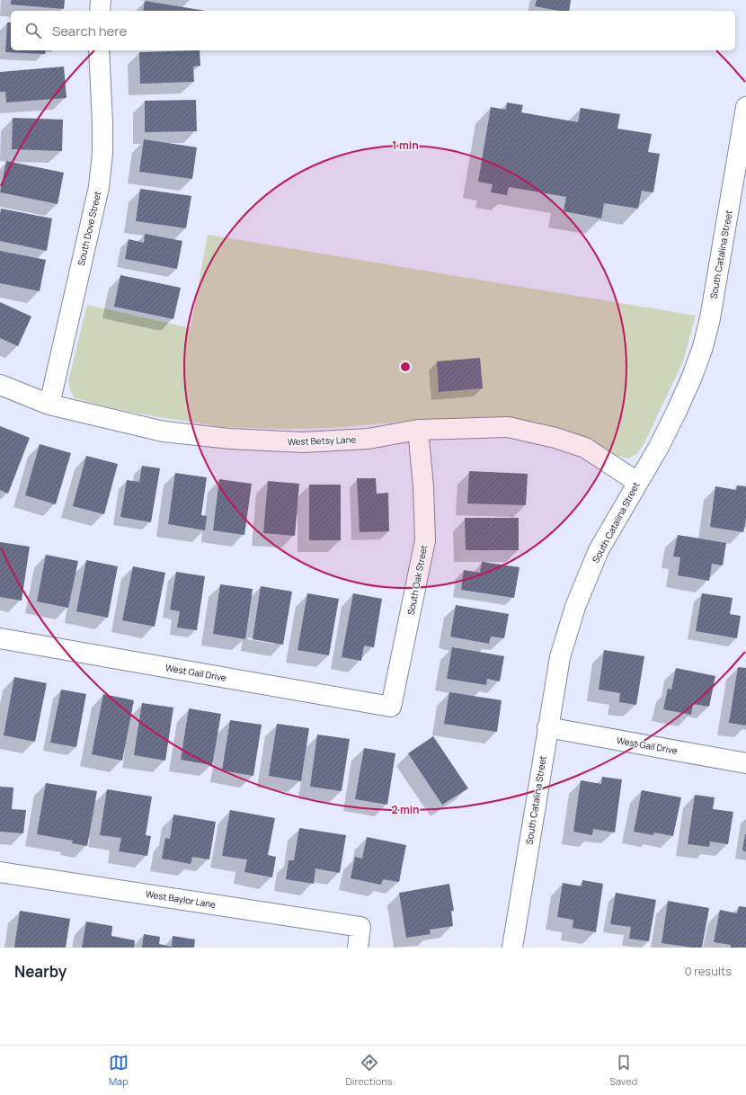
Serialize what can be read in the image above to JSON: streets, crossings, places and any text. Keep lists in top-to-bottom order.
{
  "streets": {
    "street": [
      "South Dove Street",
      "South Catalina Street",
      "West Betsy Lane",
      "South Oak Street",
      "West Gail Drive",
      "West Baylor Lane"
    ]
  },
  "crossings": [
    ["South Dove Street", "West Betsy Lane"],
    ["South Catalina Street", "West Betsy Lane"],
    ["South Catalina Street", "West Gail Drive"],
    ["West Betsy Lane", "South Oak Street"],
    ["South Oak Street", "West Gail Drive"]
  ],
  "page": {
    "search": "Search here",
    "heading": ["Nearby", "0 results"],
    "nav": ["Map", "Directions", "Saved"]
  },
  "rings": ["1 min", "2 min"]
}
